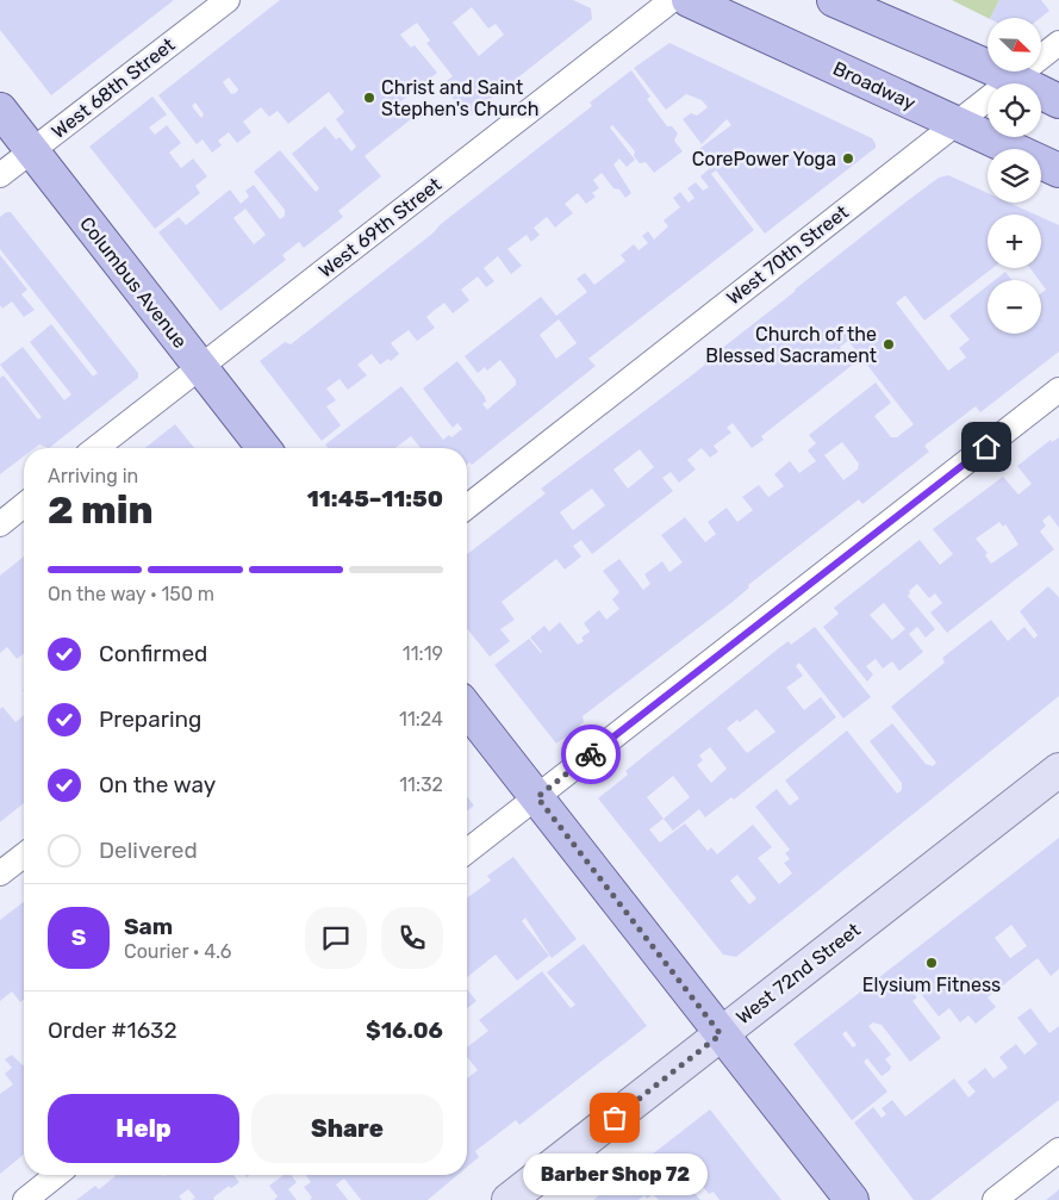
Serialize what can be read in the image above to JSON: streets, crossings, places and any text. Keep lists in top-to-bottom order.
{
  "streets": {
    "main road": ["Broadway", "Columbus Avenue", "West 72nd Street"],
    "street": ["West 68th Street", "West 69th Street", "West 70th Street"]
  },
  "crossings": [
    ["Broadway", "West 70th Street"],
    ["West 68th Street", "Columbus Avenue"],
    ["West 69th Street", "Columbus Avenue"]
  ],
  "places": [
    "Christ and Saint Stephen's Church",
    "CorePower Yoga",
    "Church of the Blessed Sacrament",
    "Elysium Fitness",
    "Barber Shop 72"
  ],
  "north": "bottom right",
  "page": {
    "map_buttons": ["+", "−"],
    "heading": ["2 min", "Arriving in", "11:45–11:50"],
    "panel": [
      "Sam",
      "Courier · 4.6",
      "Order #1632",
      "$16.06"
    ],
    "bar": "On the way · 150 m",
    "list": [
      ["Confirmed", "11:19"],
      ["Preparing", "11:24"],
      ["On the way", "11:32"],
      "Delivered"
    ],
    "round": "S",
    "buttons": ["Help", "Share"],
    "bubble": "Barber Shop 72"
  }
}
